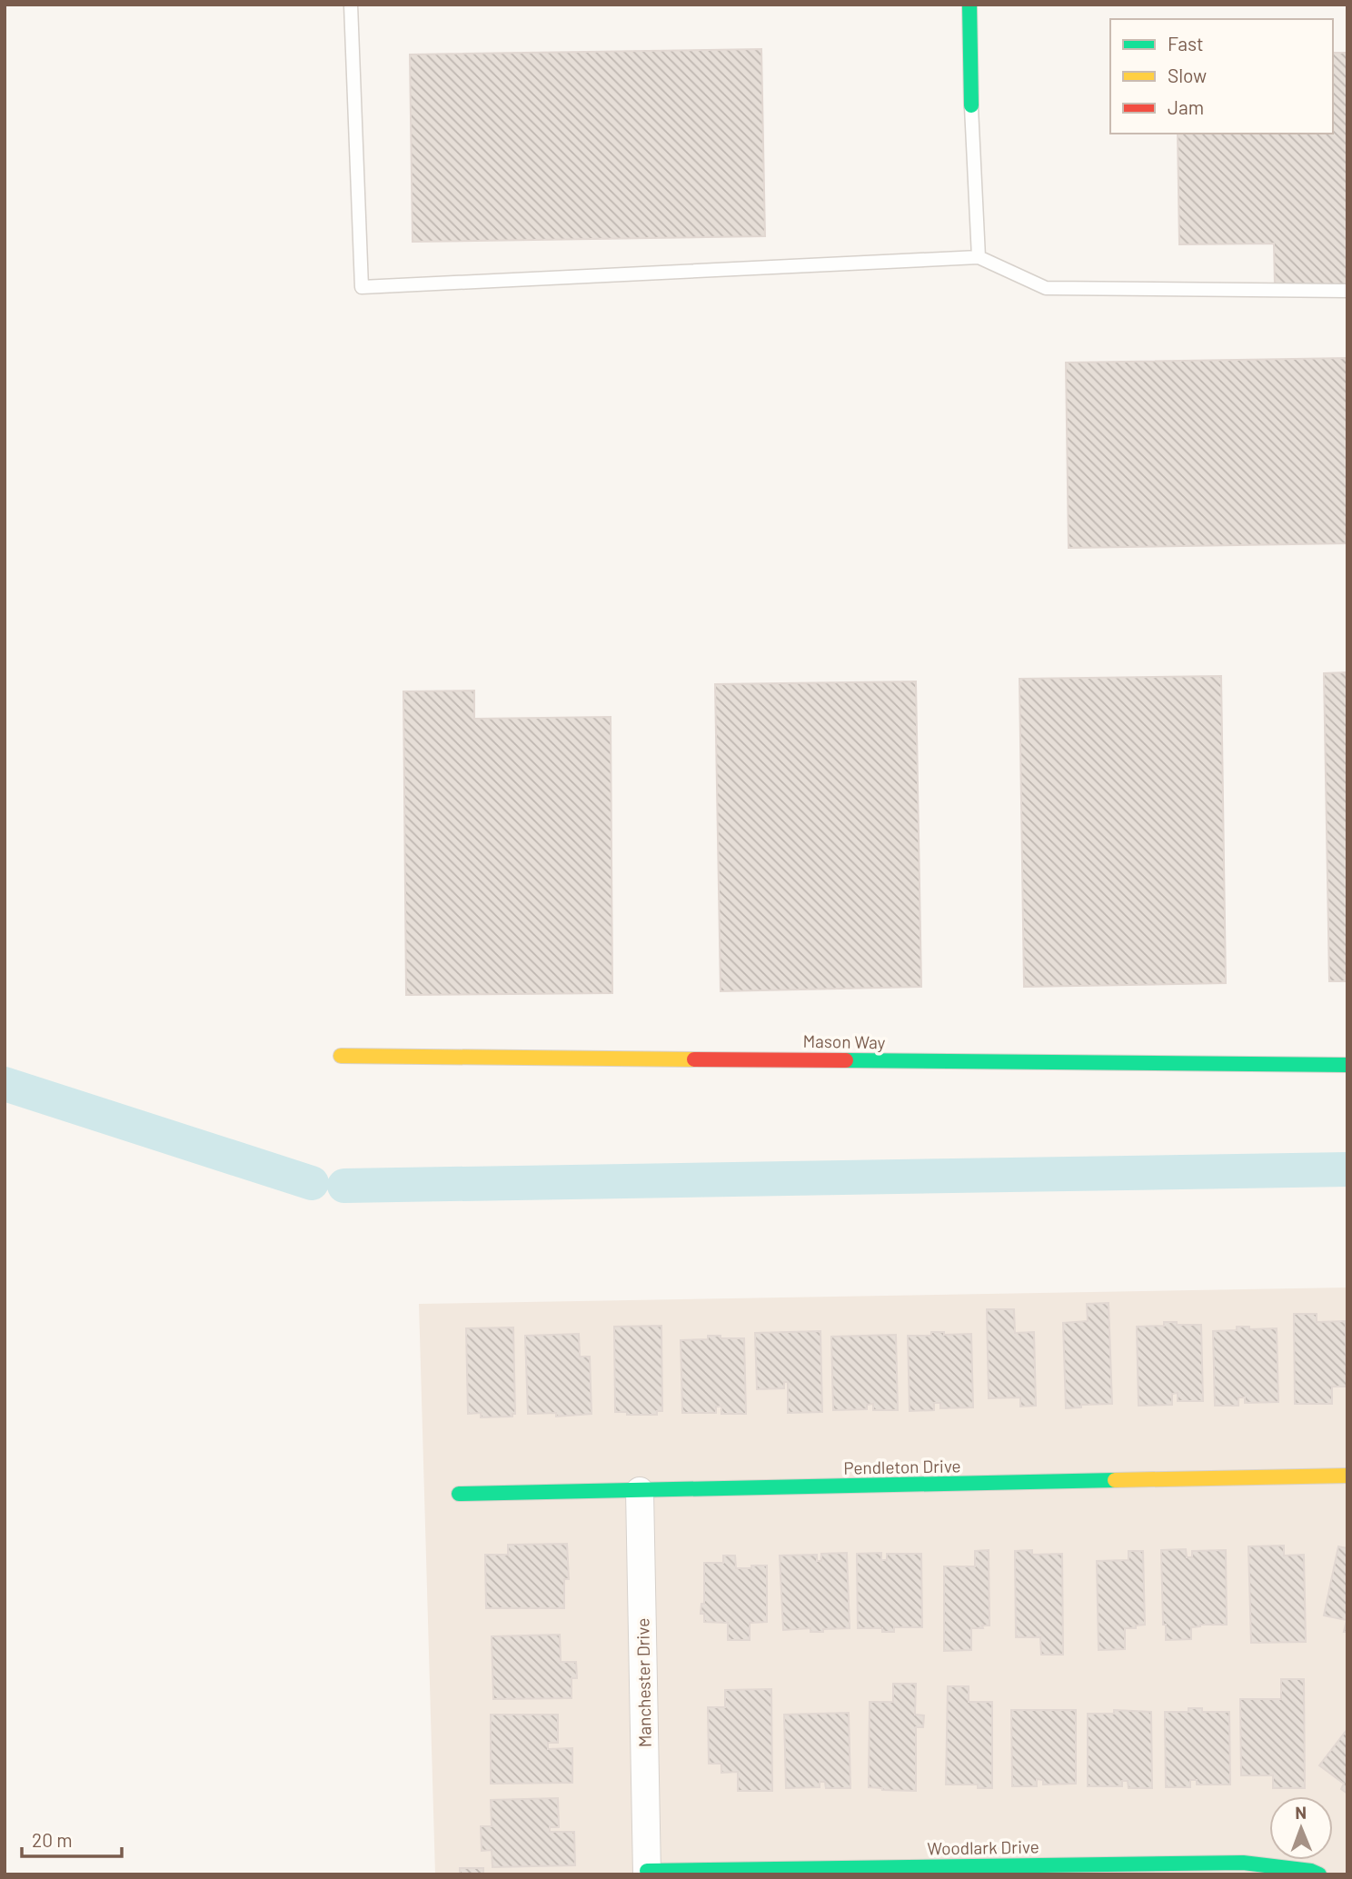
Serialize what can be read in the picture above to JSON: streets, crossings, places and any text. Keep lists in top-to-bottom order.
{
  "streets": {
    "street": [
      "Mason Way",
      "Pendleton Drive",
      "Manchester Drive",
      "Woodlark Drive"
    ]
  },
  "crossings": [
    ["Pendleton Drive", "Manchester Drive"],
    ["Manchester Drive", "Woodlark Drive"]
  ],
  "legend": ["Fast", "Slow", "Jam"],
  "scale_bar": "20 m",
  "north": "top"
}
